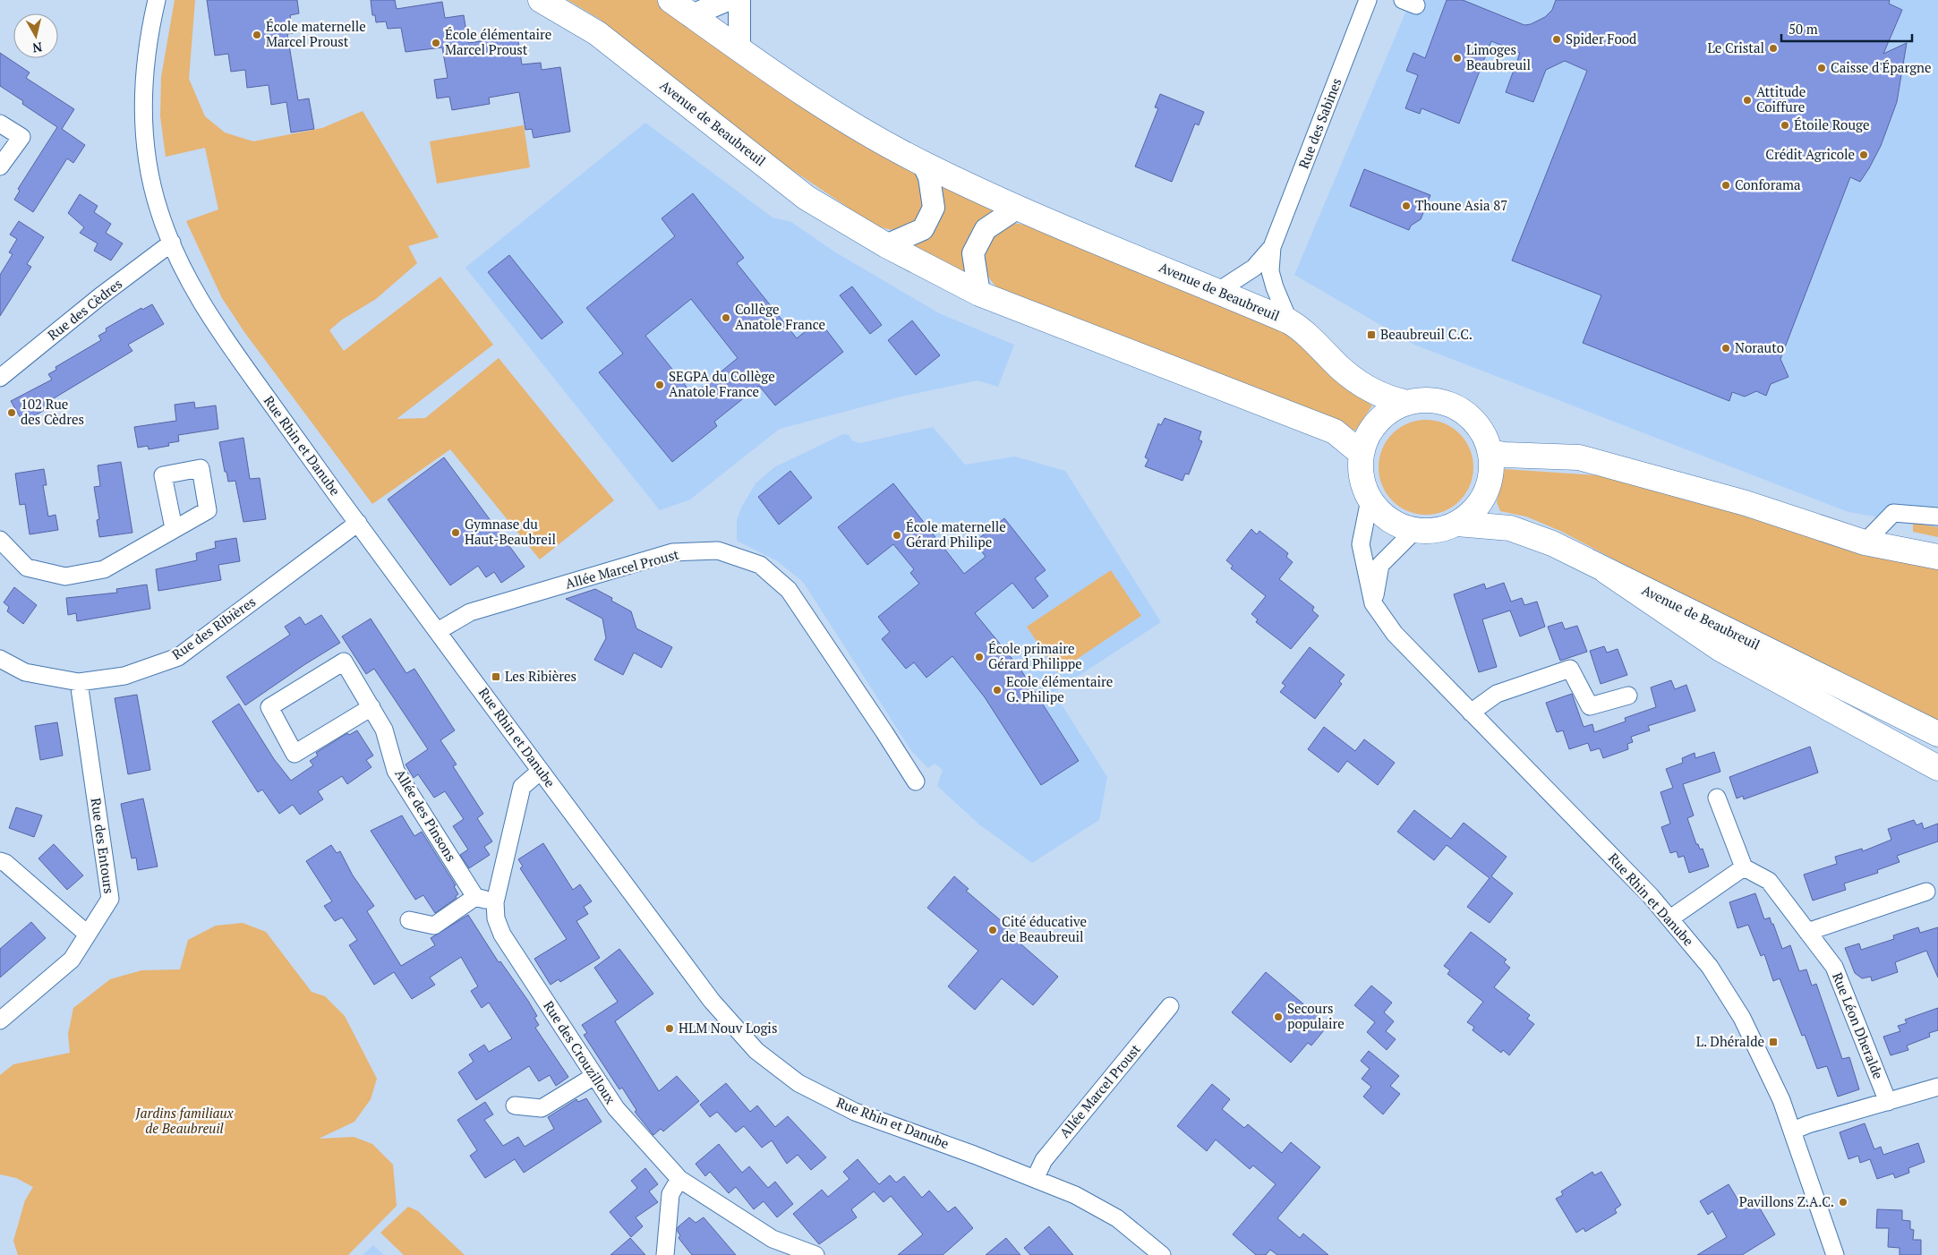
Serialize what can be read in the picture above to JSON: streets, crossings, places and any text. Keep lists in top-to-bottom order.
{
  "streets": {
    "main road": ["Avenue de Beaubreuil"],
    "street": [
      "Rue des Sabines",
      "Rue des Cèdres",
      "Rue Rhin et Danube",
      "Allée Marcel Proust",
      "Rue des Ribières",
      "Allée des Pinsons",
      "Rue des Entours",
      "Rue Léon Dheralde",
      "Rue des Crouzilloux"
    ]
  },
  "crossings": [
    ["Avenue de Beaubreuil", "Rue des Sabines"],
    ["Avenue de Beaubreuil", "Rue Rhin et Danube"],
    ["Rue des Cèdres", "Rue Rhin et Danube"],
    ["Rue Rhin et Danube", "Allée Marcel Proust"],
    ["Rue Rhin et Danube", "Rue des Ribières"],
    ["Rue Rhin et Danube", "Rue des Crouzilloux"],
    ["Rue des Ribières", "Rue des Entours"]
  ],
  "parks": ["Jardins familiaux de Beaubreuil"],
  "places": {
    "other": [
      "École maternelle Marcel Proust",
      "Spider Food",
      "École élémentaire Marcel Proust",
      "Le Cristal",
      "Limoges Beaubreuil",
      "Caisse d'Épargne",
      "Attitude Coiffure",
      "Étoile Rouge",
      "Crédit Agricole",
      "Conforama",
      "Thoune Asia 87",
      "Collège Anatole France",
      "Norauto",
      "SEGPA du Collège Anatole France",
      "102 Rue des Cèdres",
      "Gymnase du Haut-Beaubreil",
      "École maternelle Gérard Philipe",
      "École primaire Gérard Philippe",
      "Ecole élémentaire G. Philipe",
      "Cité éducative de Beaubreuil",
      "Secours populaire",
      "HLM Nouv Logis",
      "Pavillons Z.A.C."
    ],
    "transit": ["Beaubreuil C.C.", "Les Ribières", "L. Dhéralde"]
  },
  "scale_bar": "50 m",
  "north": "bottom"
}
